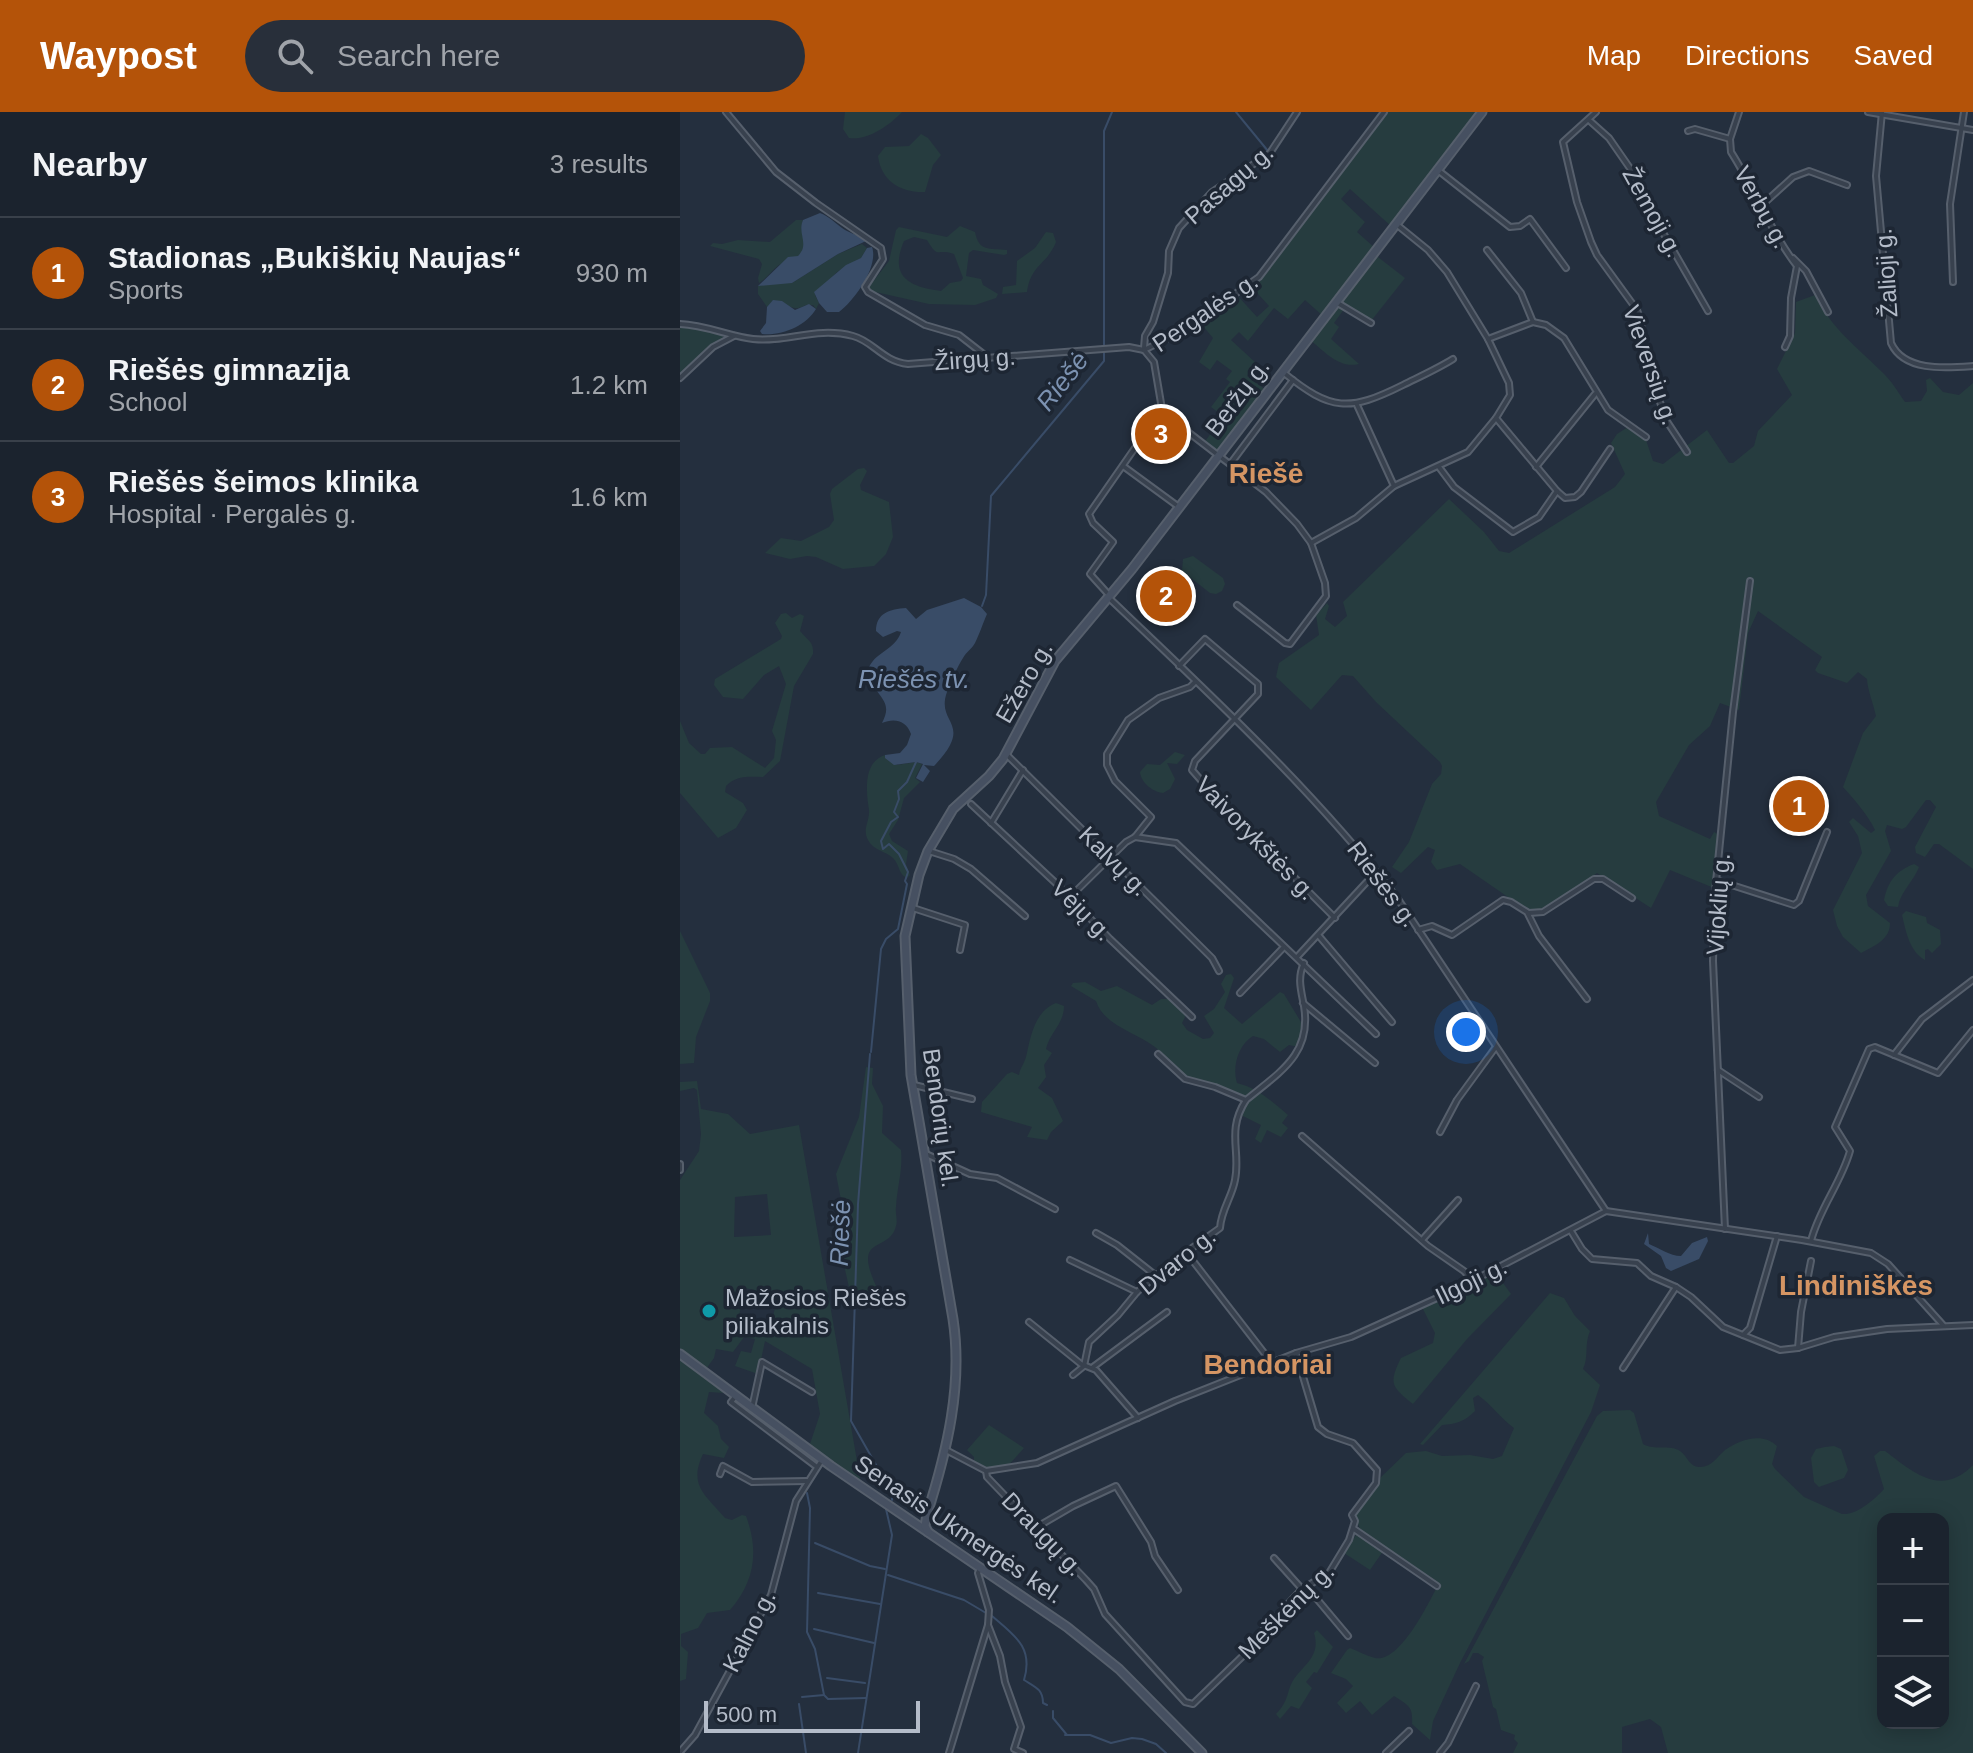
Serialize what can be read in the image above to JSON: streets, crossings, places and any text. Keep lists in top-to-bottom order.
{
  "streets": {
    "main road": [
      "Beržų g.",
      "Ežero g.",
      "Bendorių kel.",
      "Senasis Ukmergės kel."
    ],
    "street": [
      "Pasagų g.",
      "Verbų g.",
      "Žemoji g.",
      "Žalioji g.",
      "Pergalės g.",
      "Žirgų g.",
      "Vieversių g.",
      "Vaivorykštės g.",
      "Kalvų g.",
      "Riešės g.",
      "Vijoklių g.",
      "Vėjų g.",
      "Dvaro g.",
      "Ilgoji g.",
      "Draugų g.",
      "Meškėnų g.",
      "Kalno g."
    ]
  },
  "crossings": [
    ["Pasagų g.", "Pergalės g."],
    ["Pasagų g.", "Žirgų g."],
    ["Žemoji g.", "Vieversių g."],
    ["Pergalės g.", "Žirgų g."],
    ["Beržų g.", "Ežero g."],
    ["Beržų g.", "Riešės g."],
    ["Ežero g.", "Kalvų g."],
    ["Ežero g.", "Riešės g."],
    ["Ežero g.", "Bendorių kel."],
    ["Vaivorykštės g.", "Riešės g."],
    ["Kalvų g.", "Bendorių kel."],
    ["Riešės g.", "Ilgoji g."],
    ["Bendorių kel.", "Senasis Ukmergės kel."],
    ["Bendorių kel.", "Draugų g."],
    ["Ilgoji g.", "Draugų g."],
    ["Ilgoji g.", "Meškėnų g."],
    ["Senasis Ukmergės kel.", "Kalno g."],
    ["Draugų g.", "Meškėnų g."]
  ],
  "districts": ["Riešė", "Lindiniškės", "Bendoriai"],
  "water": ["Riešė", "Riešės tv."],
  "places": ["Mažosios Riešės piliakalnis"],
  "scale_bar": "500 m",
  "page": {
    "header": "Waypost",
    "search": "Search here",
    "nav": ["Map", "Directions", "Saved"],
    "heading": ["Nearby", "3 results"],
    "list": [
      {
        "mark": "1",
        "name": "Stadionas „Bukiškių Naujas“",
        "note": "Sports",
        "value": "930 m"
      },
      {
        "mark": "2",
        "name": "Riešės gimnazija",
        "note": "School",
        "value": "1.2 km"
      },
      {
        "mark": "3",
        "name": "Riešės šeimos klinika",
        "note": "Hospital · Pergalės g.",
        "value": "1.6 km"
      }
    ],
    "pins": ["3", "2", "1"],
    "map_buttons": ["+", "−"],
    "scale": "500 m"
  }
}
